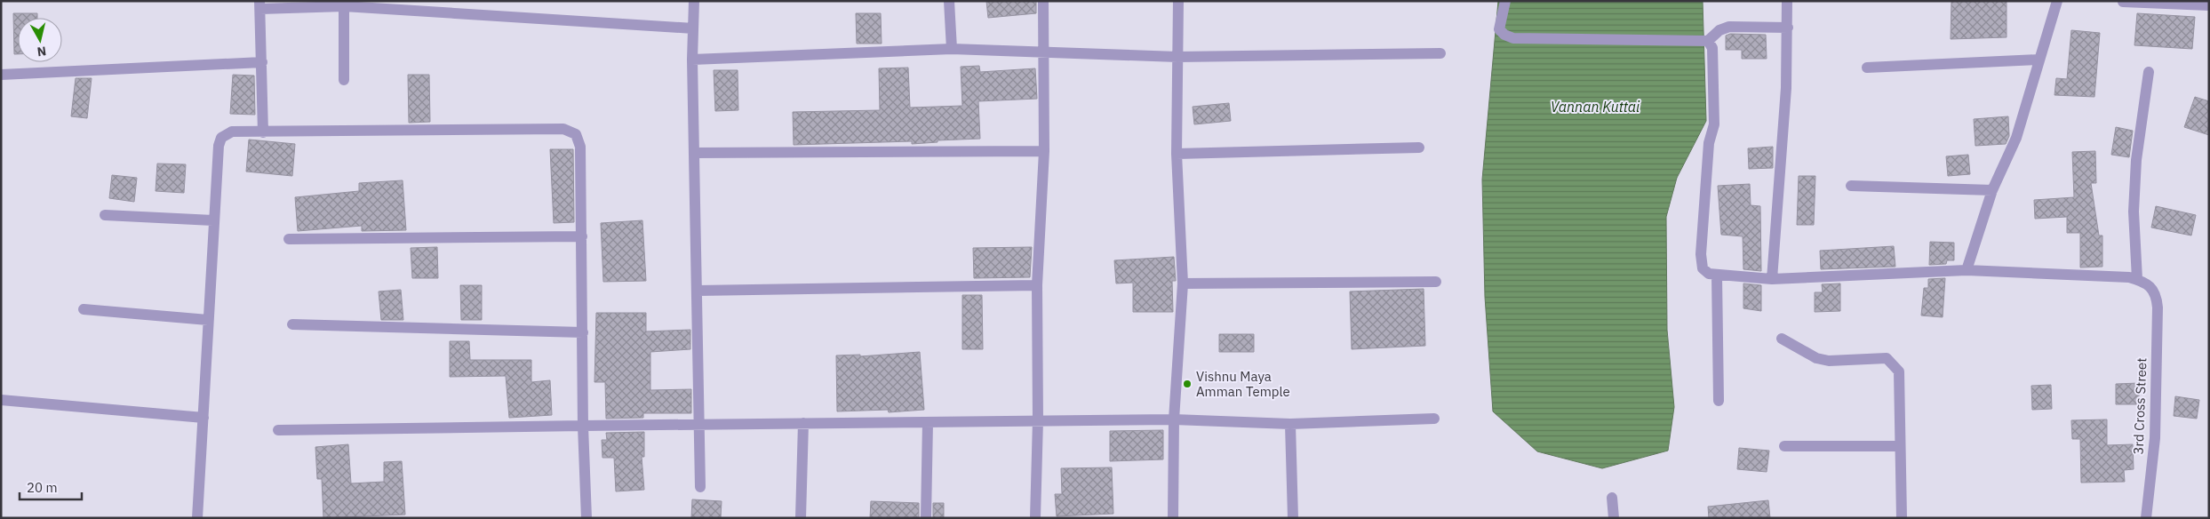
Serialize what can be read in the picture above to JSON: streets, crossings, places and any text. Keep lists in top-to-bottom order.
{
  "streets": {
    "street": ["3rd Cross Street"]
  },
  "water": ["Vannan Kuttai"],
  "places": ["Vishnu Maya Amman Temple"],
  "scale_bar": "20 m",
  "north": "bottom"
}
